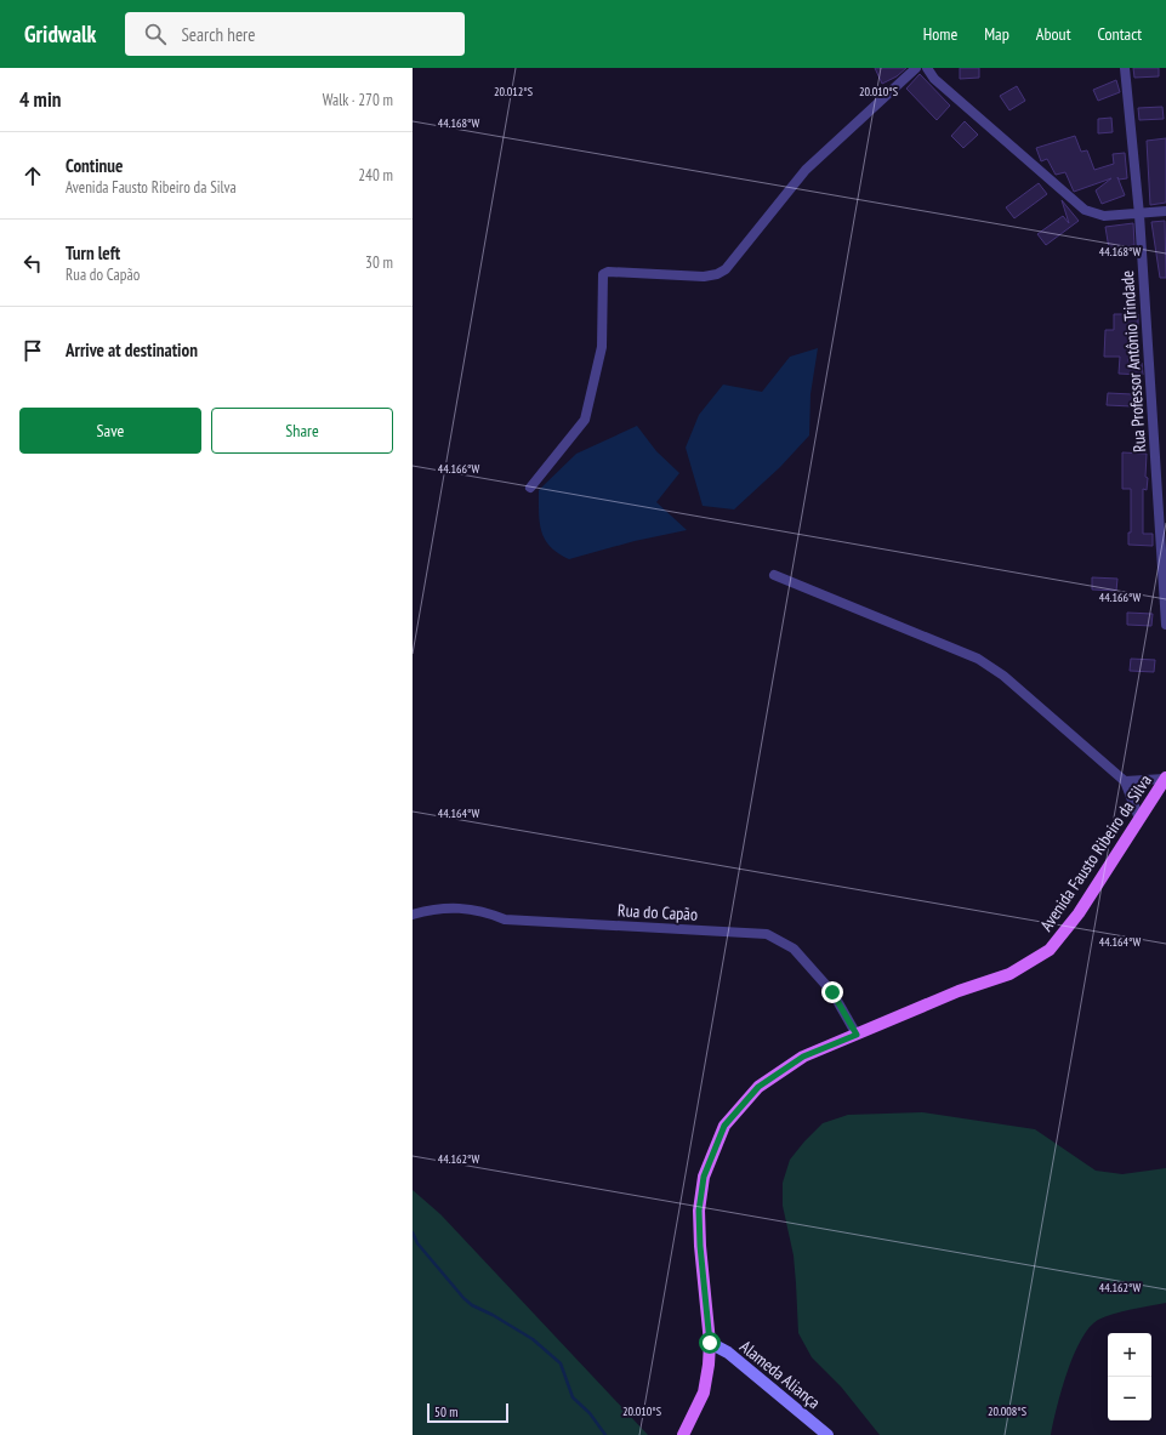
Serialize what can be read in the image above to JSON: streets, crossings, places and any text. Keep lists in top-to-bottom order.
{
  "streets": {
    "main road": ["Avenida Fausto Ribeiro da Silva"],
    "street": ["Rua Professor Antônio Trindade", "Rua do Capão", "Alameda Aliança"]
  },
  "crossings": [
    ["Avenida Fausto Ribeiro da Silva", "Rua do Capão"],
    ["Avenida Fausto Ribeiro da Silva", "Alameda Aliança"]
  ],
  "scale_bar": "50 m",
  "page": {
    "header": "Gridwalk",
    "search": "Search here",
    "nav": [
      "Home",
      "Map",
      "About",
      "Contact"
    ],
    "heading": ["4 min", "Walk · 270 m"],
    "list": [
      ["Continue", "Avenida Fausto Ribeiro da Silva", "240 m"],
      ["Turn left", "Rua do Capão", "30 m"],
      "Arrive at destination"
    ],
    "buttons": ["Save", "Share"],
    "map_buttons": ["+", "−"],
    "scale": "50 m"
  },
  "coordinates": [
    "20.012°S",
    "20.010°S",
    "44.168°W",
    "44.166°W",
    "44.164°W",
    "44.162°W",
    "20.008°S"
  ]
}
